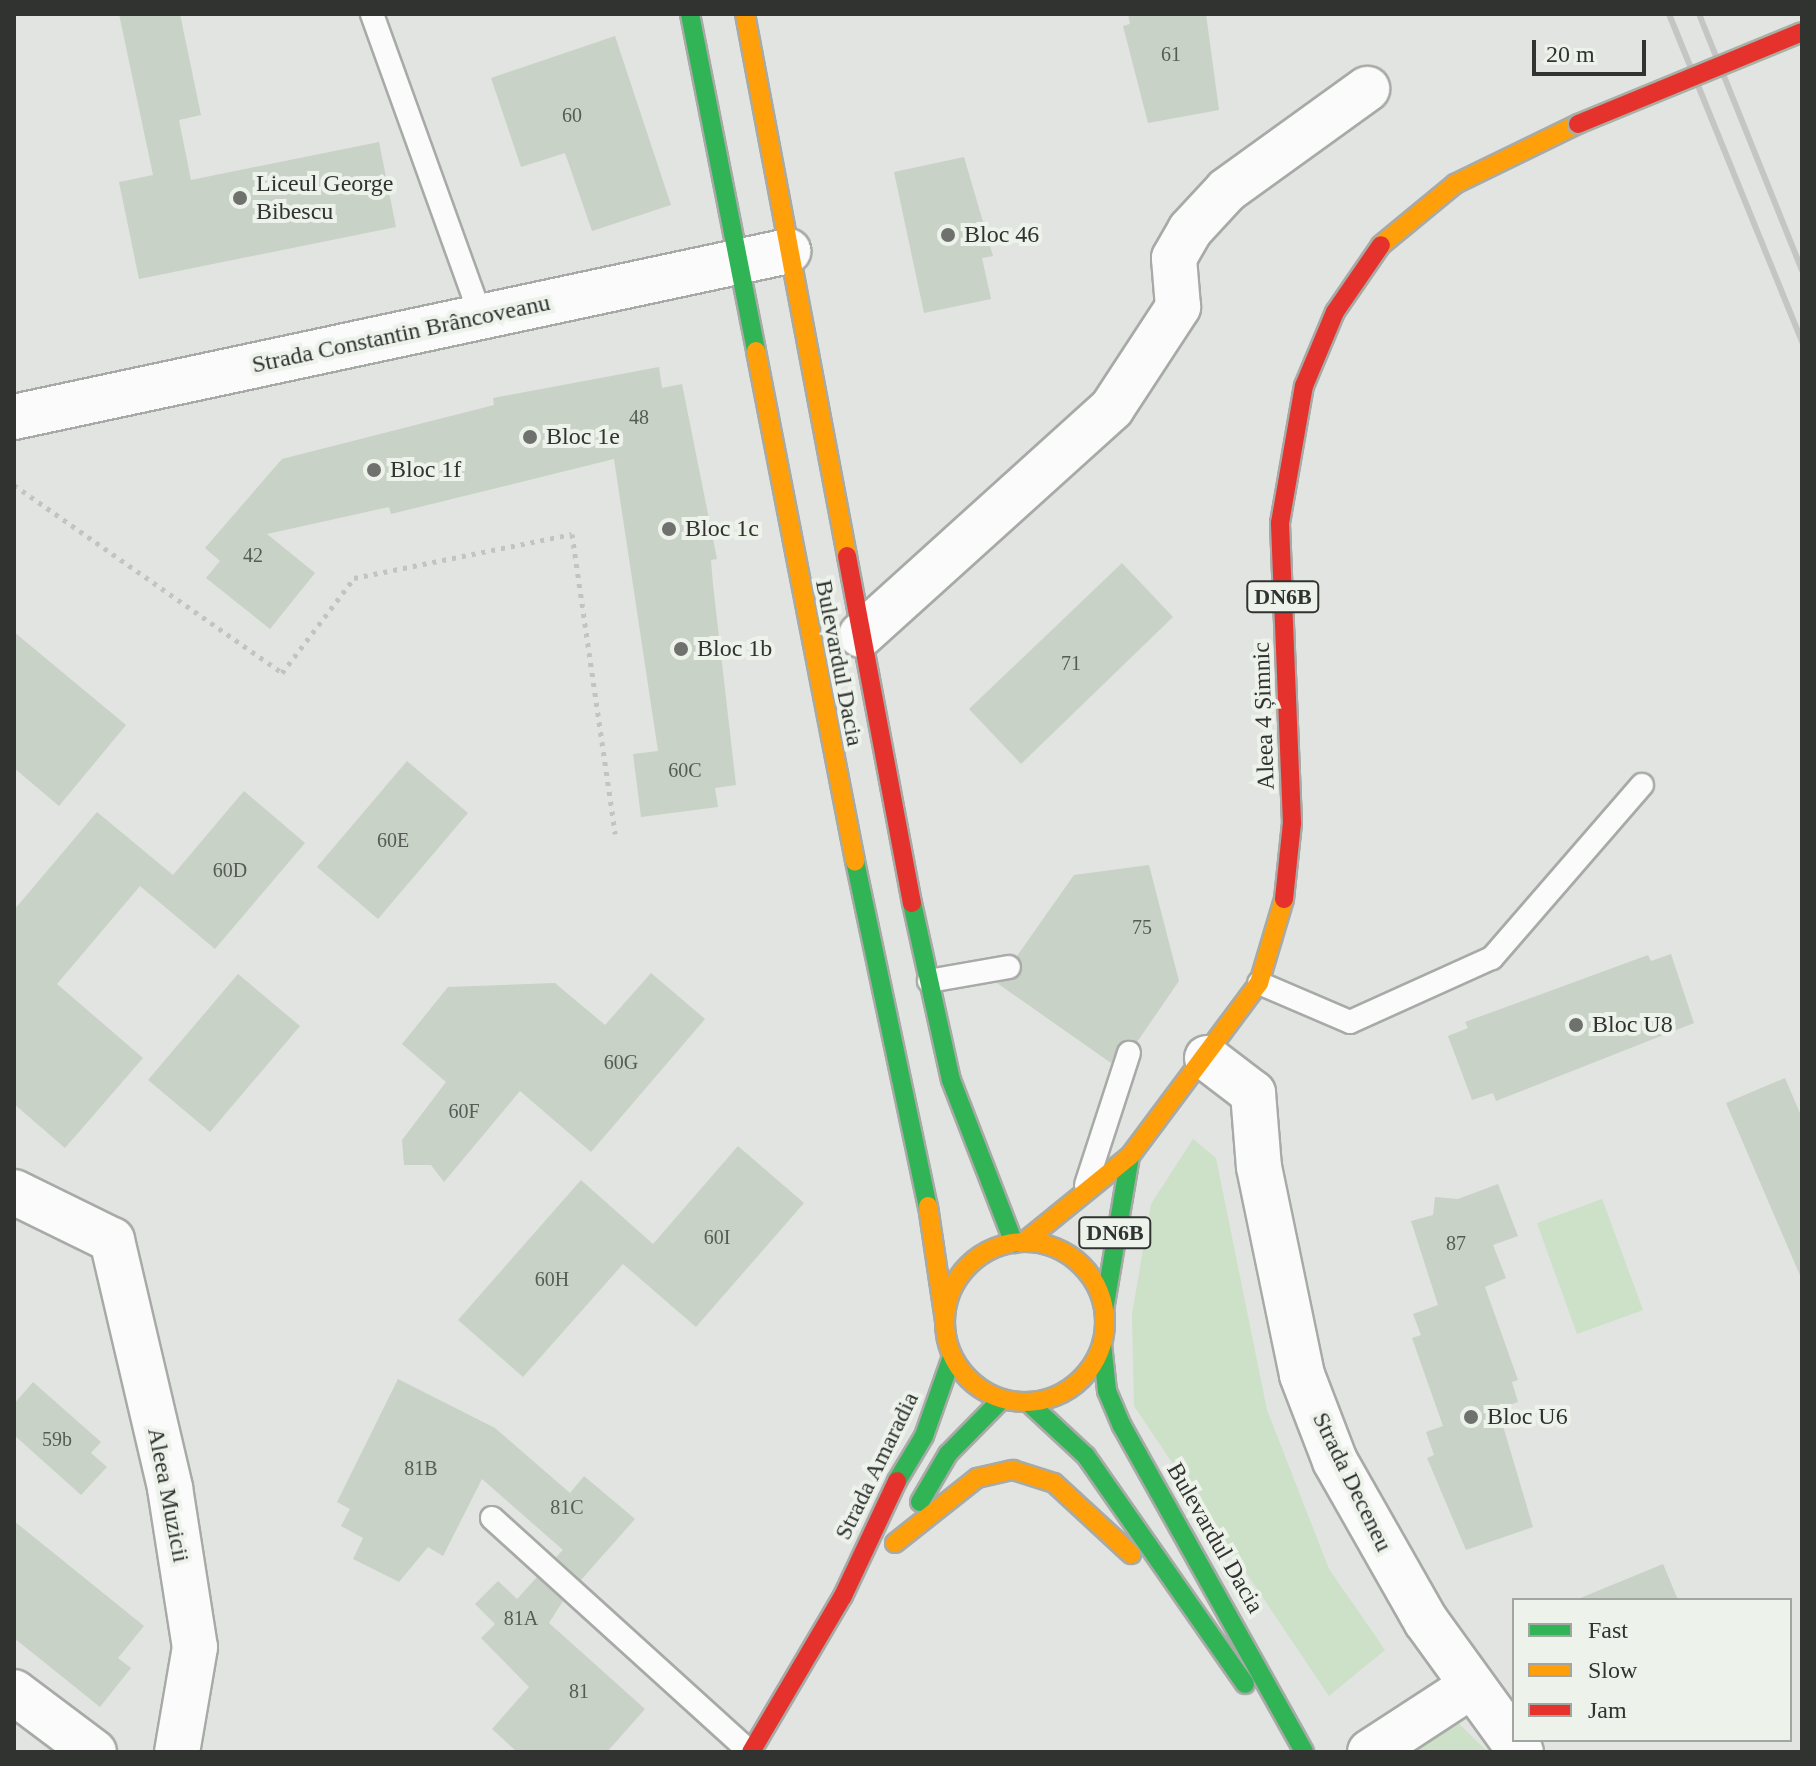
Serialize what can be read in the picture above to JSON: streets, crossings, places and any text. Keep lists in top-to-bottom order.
{
  "streets": {
    "main road": [
      "DN6B",
      "Bulevardul Dacia",
      "Aleea 4 Șimnic",
      "Strada Amaradia"
    ],
    "street": ["Strada Constantin Brâncoveanu", "Strada Deceneu", "Aleea Muzicii"]
  },
  "crossings": [
    ["Strada Constantin Brâncoveanu", "Bulevardul Dacia"],
    ["Bulevardul Dacia", "Aleea 4 Șimnic"],
    ["Bulevardul Dacia", "Strada Amaradia"],
    ["Aleea 4 Șimnic", "Strada Amaradia"],
    ["Aleea 4 Șimnic", "Strada Deceneu"]
  ],
  "places": [
    "Liceul George Bibescu",
    "Bloc 46",
    "Bloc 1e",
    "Bloc 1f",
    "Bloc 1c",
    "Bloc 1b",
    "Bloc U8",
    "Bloc U6"
  ],
  "house_numbers": [
    "61",
    "60",
    "48",
    "42",
    "71",
    "60C",
    "60E",
    "60D",
    "75",
    "60G",
    "60F",
    "60I",
    "87",
    "60H",
    "59b",
    "81B",
    "81C",
    "81A",
    "81"
  ],
  "legend": ["Fast", "Slow", "Jam"],
  "scale_bar": "20 m"
}
